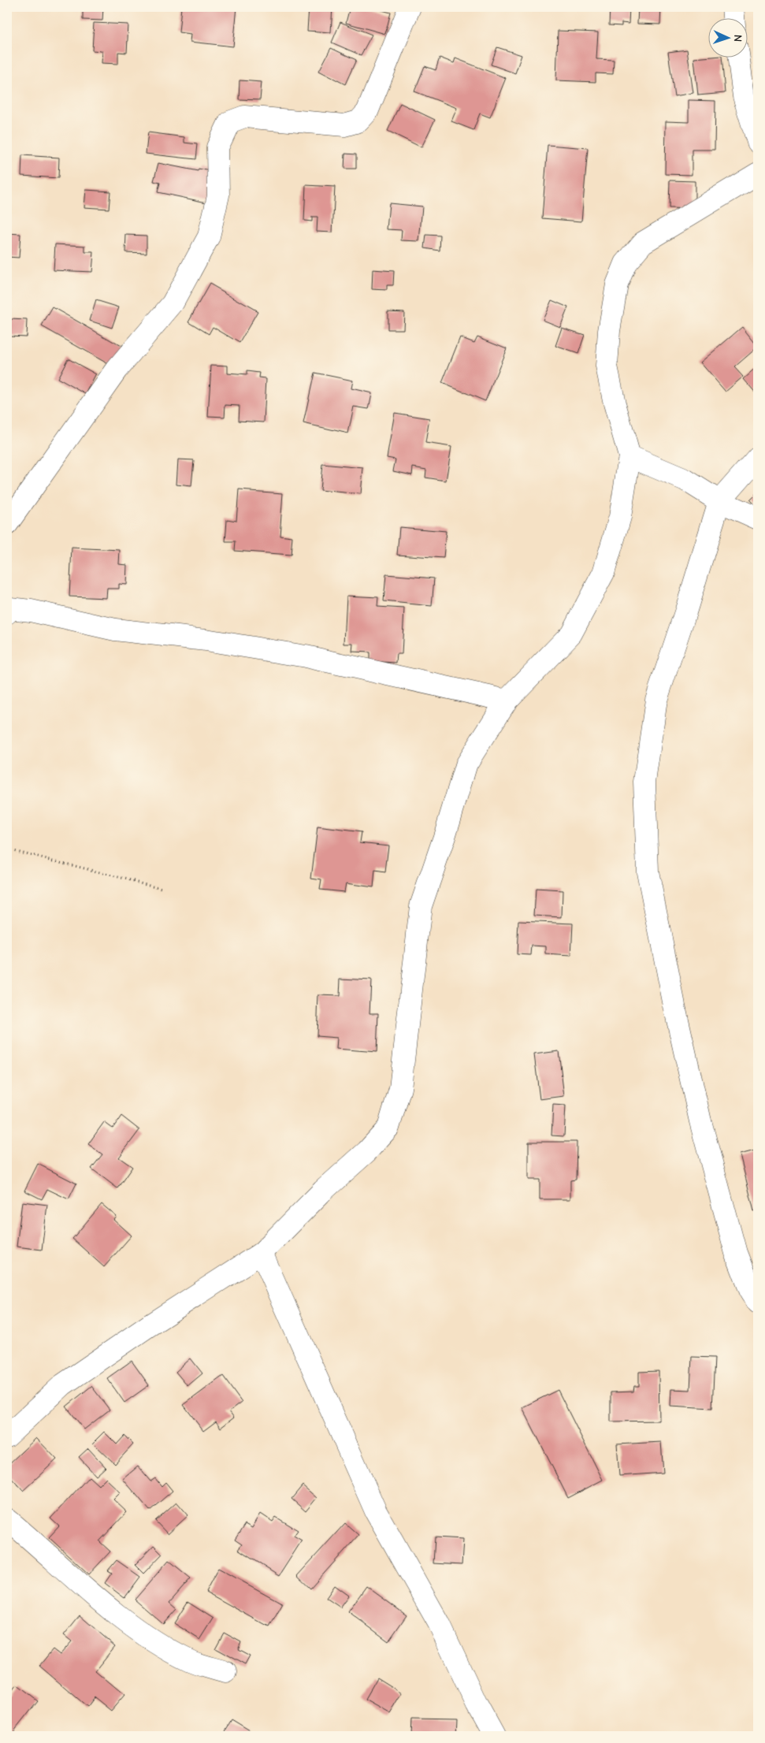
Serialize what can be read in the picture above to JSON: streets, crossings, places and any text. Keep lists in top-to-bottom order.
{
  "north": "right"
}
